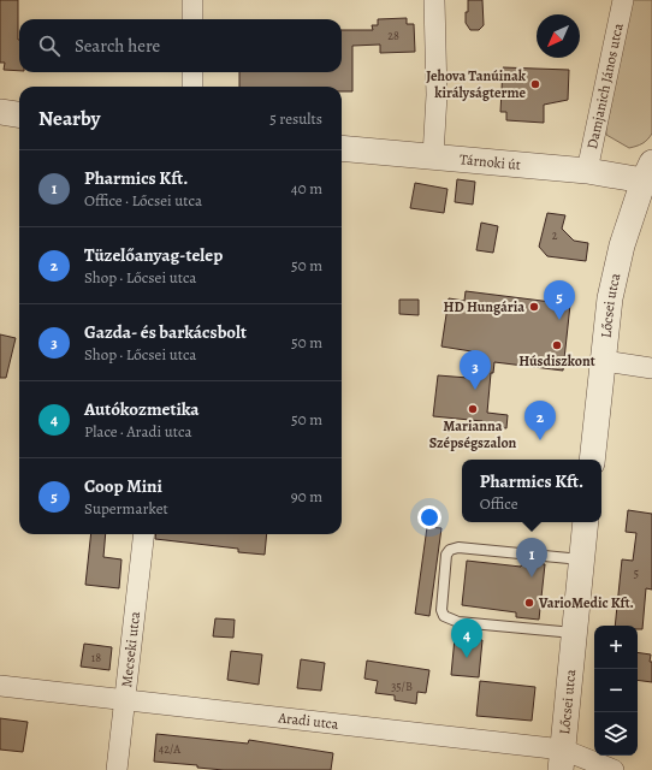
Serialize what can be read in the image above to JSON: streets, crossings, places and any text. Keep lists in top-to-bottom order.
{
  "streets": {
    "street": [
      "Damjanich János utca",
      "Tárnoki út",
      "Lőcsei utca",
      "Mecseki utca",
      "Aradi utca"
    ]
  },
  "crossings": [
    ["Damjanich János utca", "Tárnoki út"],
    ["Tárnoki út", "Lőcsei utca"],
    ["Lőcsei utca", "Aradi utca"],
    ["Mecseki utca", "Aradi utca"]
  ],
  "places": [
    "Jehova Tanúinak királyságterme",
    "HD Hungária",
    "Húsdiszkont",
    "Marianna Szépségszalon",
    "VarioMedic Kft."
  ],
  "house_numbers": [
    "28",
    "2",
    "5",
    "18",
    "35/B",
    "42/A"
  ],
  "north": "bottom left",
  "page": {
    "search": "Search here",
    "heading": ["Nearby", "5 results"],
    "list": [
      {
        "mark": "1",
        "name": "Pharmics Kft.",
        "note": "Office · Lőcsei utca",
        "value": "40 m"
      },
      {
        "mark": "2",
        "name": "Tüzelőanyag-telep",
        "note": "Shop · Lőcsei utca",
        "value": "50 m"
      },
      {
        "mark": "3",
        "name": "Gazda- és barkácsbolt",
        "note": "Shop · Lőcsei utca",
        "value": "50 m"
      },
      {
        "mark": "4",
        "name": "Autókozmetika",
        "note": "Place · Aradi utca",
        "value": "50 m"
      },
      {
        "mark": "5",
        "name": "Coop Mini",
        "note": "Supermarket",
        "value": "90 m"
      }
    ],
    "pins": [
      "5",
      "3",
      "2",
      "1",
      "4"
    ],
    "popup": ["Pharmics Kft.", "Office"],
    "map_buttons": ["+", "−"]
  }
}
